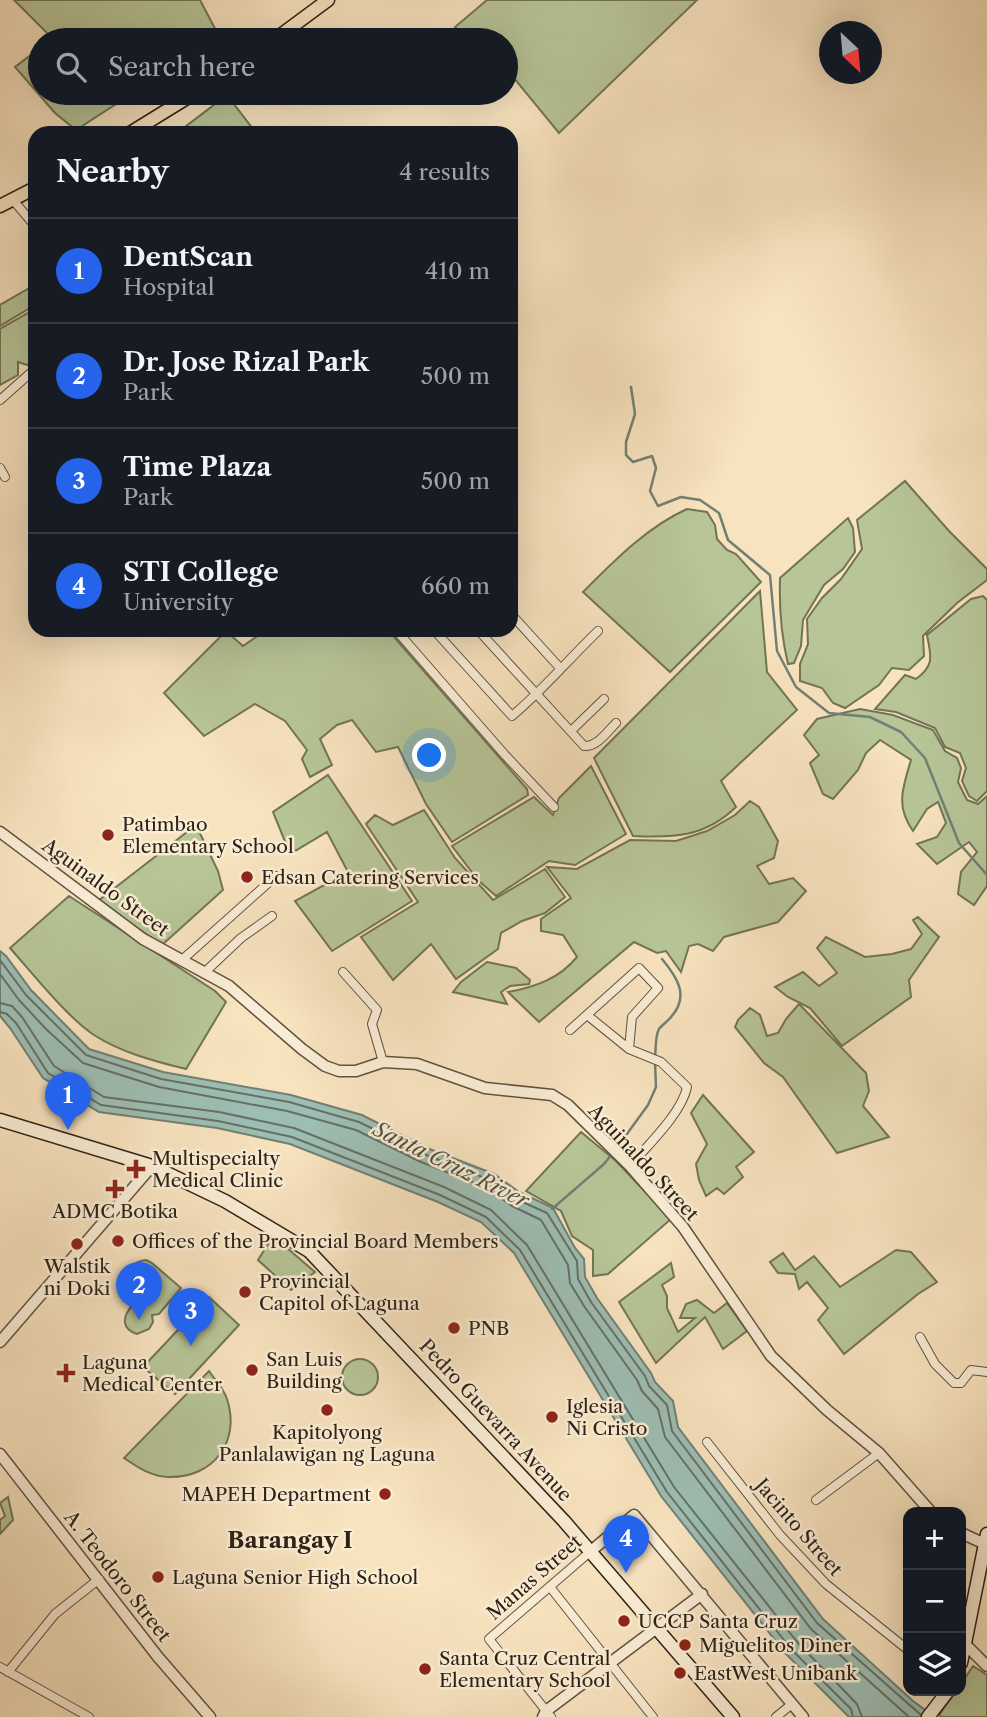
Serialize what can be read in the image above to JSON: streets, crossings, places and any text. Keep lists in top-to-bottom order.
{
  "streets": {
    "main road": ["Pedro Guevarra Avenue"],
    "street": [
      "Aguinaldo Street",
      "Jacinto Street",
      "A. Teodoro Street",
      "Manas Street"
    ]
  },
  "crossings": [
    ["Pedro Guevarra Avenue", "Manas Street"]
  ],
  "districts": ["Barangay I"],
  "water": ["Santa Cruz River"],
  "places": {
    "other": [
      "Patimbao Elementary School",
      "Edsan Catering Services",
      "Offices of the Provincial Board Members",
      "Walstik ni Doki",
      "Provincial Capitol of Laguna",
      "PNB",
      "San Luis Building",
      "Kapitolyong Panlalawigan ng Laguna",
      "Iglesia Ni Cristo",
      "MAPEH Department",
      "Laguna Senior High School",
      "UCCP Santa Cruz",
      "Miguelitos Diner",
      "Santa Cruz Central Elementary School",
      "EastWest Unibank"
    ],
    "health": ["Multispecialty Medical Clinic", "ADMC Botika", "Laguna Medical Center"]
  },
  "north": "bottom right",
  "page": {
    "search": "Search here",
    "heading": ["Nearby", "4 results"],
    "list": [
      {
        "mark": "1",
        "name": "DentScan",
        "note": "Hospital",
        "value": "410 m"
      },
      {
        "mark": "2",
        "name": "Dr. Jose Rizal Park",
        "note": "Park",
        "value": "500 m"
      },
      {
        "mark": "3",
        "name": "Time Plaza",
        "note": "Park",
        "value": "500 m"
      },
      {
        "mark": "4",
        "name": "STI College",
        "note": "University",
        "value": "660 m"
      }
    ],
    "pins": [
      "1",
      "2",
      "3",
      "4"
    ],
    "map_buttons": ["+", "−"]
  }
}
